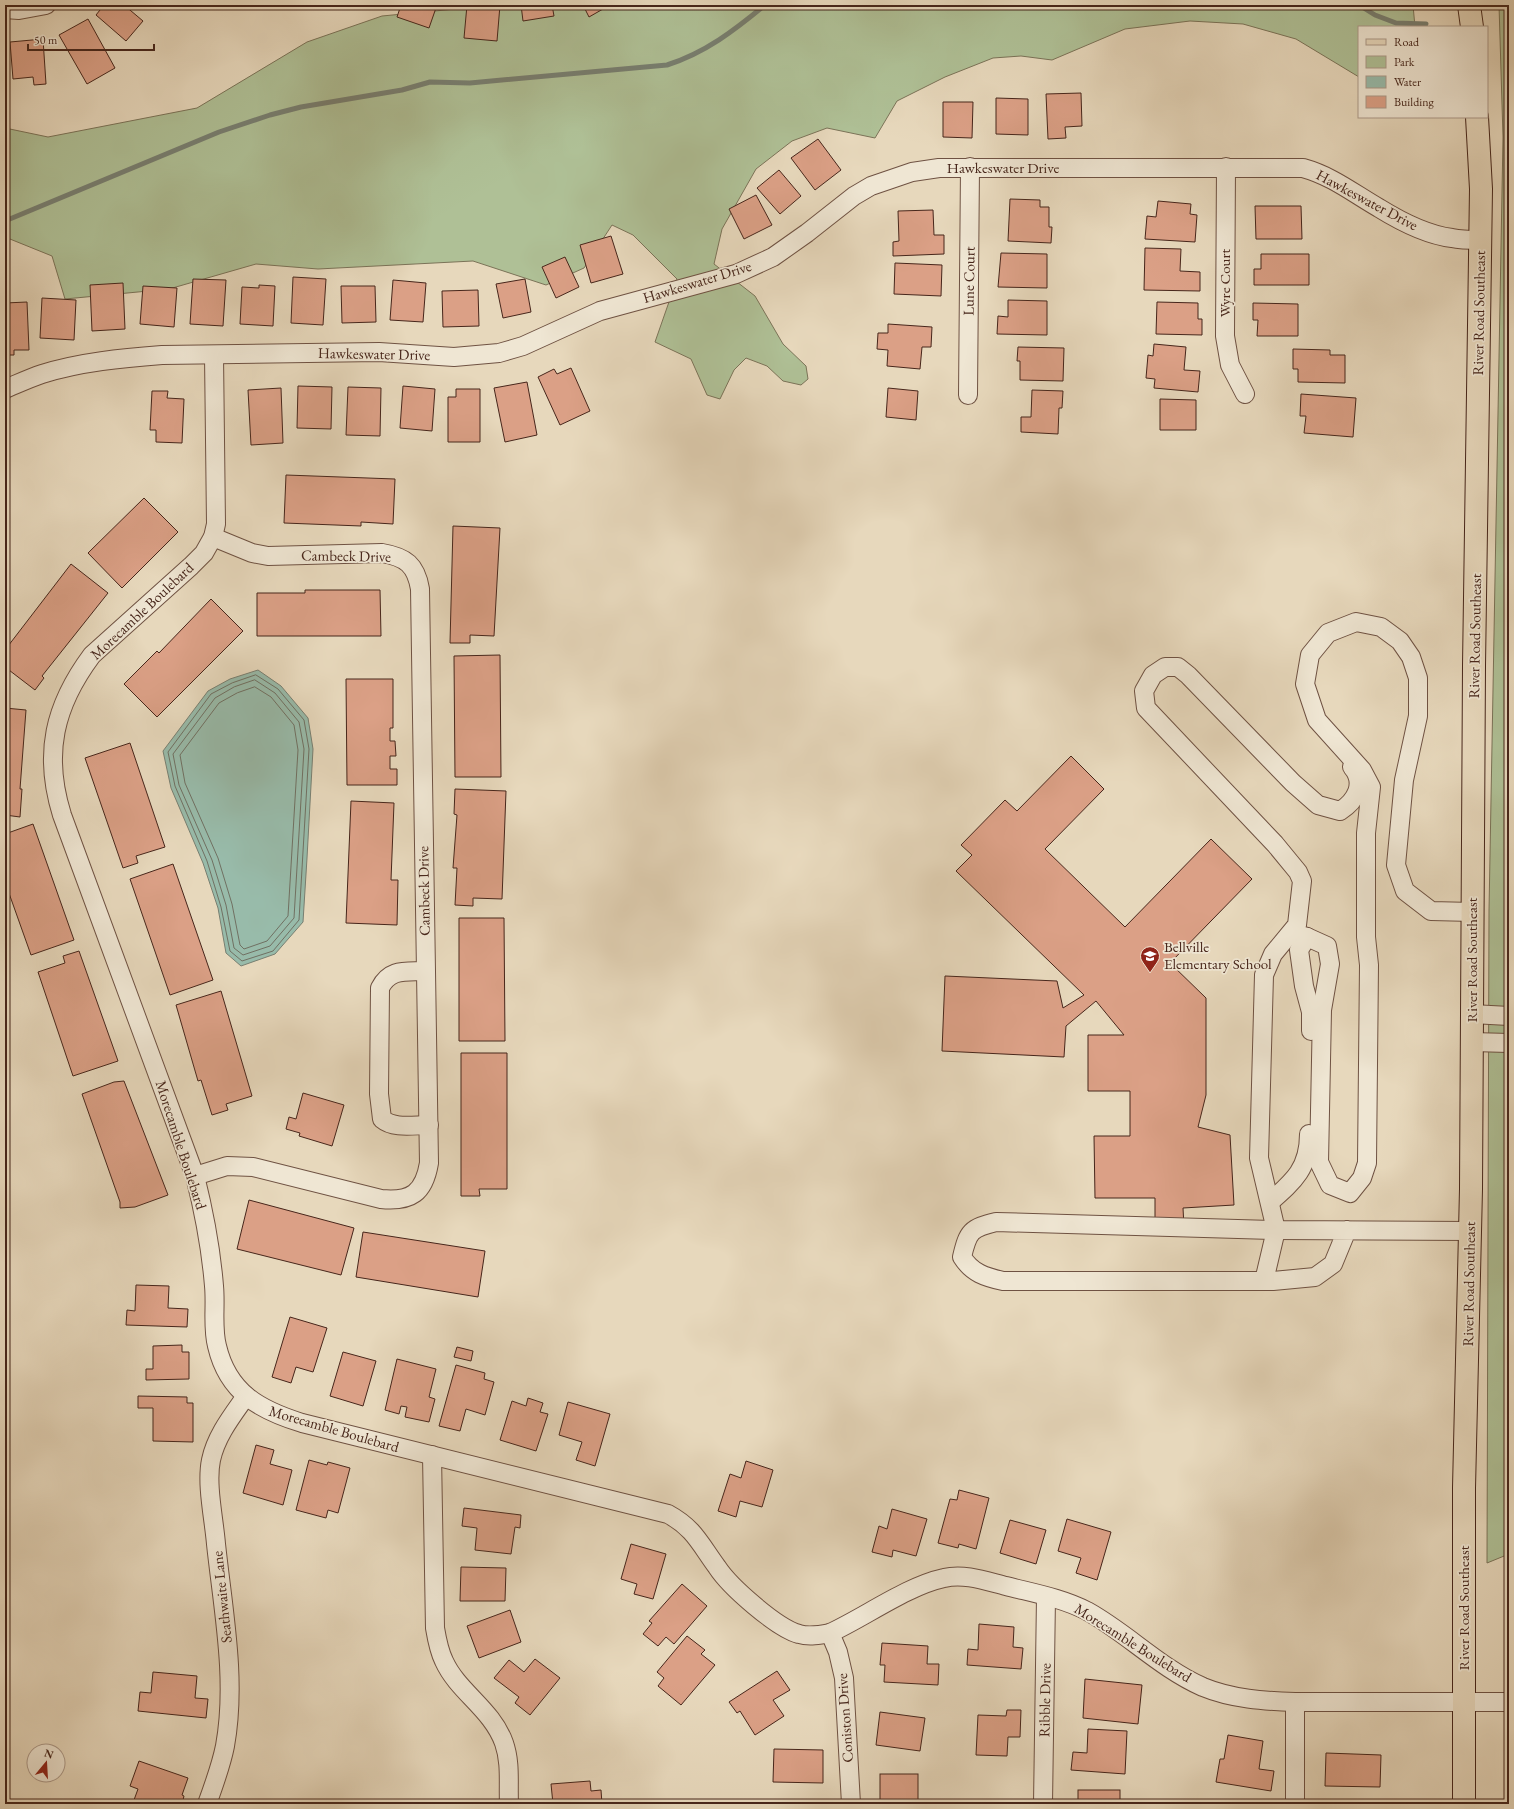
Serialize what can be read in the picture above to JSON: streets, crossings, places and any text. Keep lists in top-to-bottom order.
{
  "streets": {
    "main road": ["River Road Southeast"],
    "street": [
      "Hawkeswater Drive",
      "Lune Court",
      "Wyre Court",
      "Cambeck Drive",
      "Morecamble Boulebard",
      "Seathwaite Lane",
      "Ribble Drive",
      "Coniston Drive"
    ]
  },
  "crossings": [
    ["Hawkeswater Drive", "Lune Court"],
    ["Hawkeswater Drive", "Wyre Court"],
    ["Hawkeswater Drive", "River Road Southeast"],
    ["Hawkeswater Drive", "Morecamble Boulebard"],
    ["River Road Southeast", "Morecamble Boulebard"],
    ["Cambeck Drive", "Morecamble Boulebard"],
    ["Morecamble Boulebard", "Seathwaite Lane"],
    ["Morecamble Boulebard", "Ribble Drive"],
    ["Morecamble Boulebard", "Coniston Drive"]
  ],
  "places": {
    "school or university": ["Bellville Elementary School"]
  },
  "legend": [
    "Road",
    "Park",
    "Water",
    "Building"
  ],
  "scale_bar": "50 m",
  "north": "top"
}
